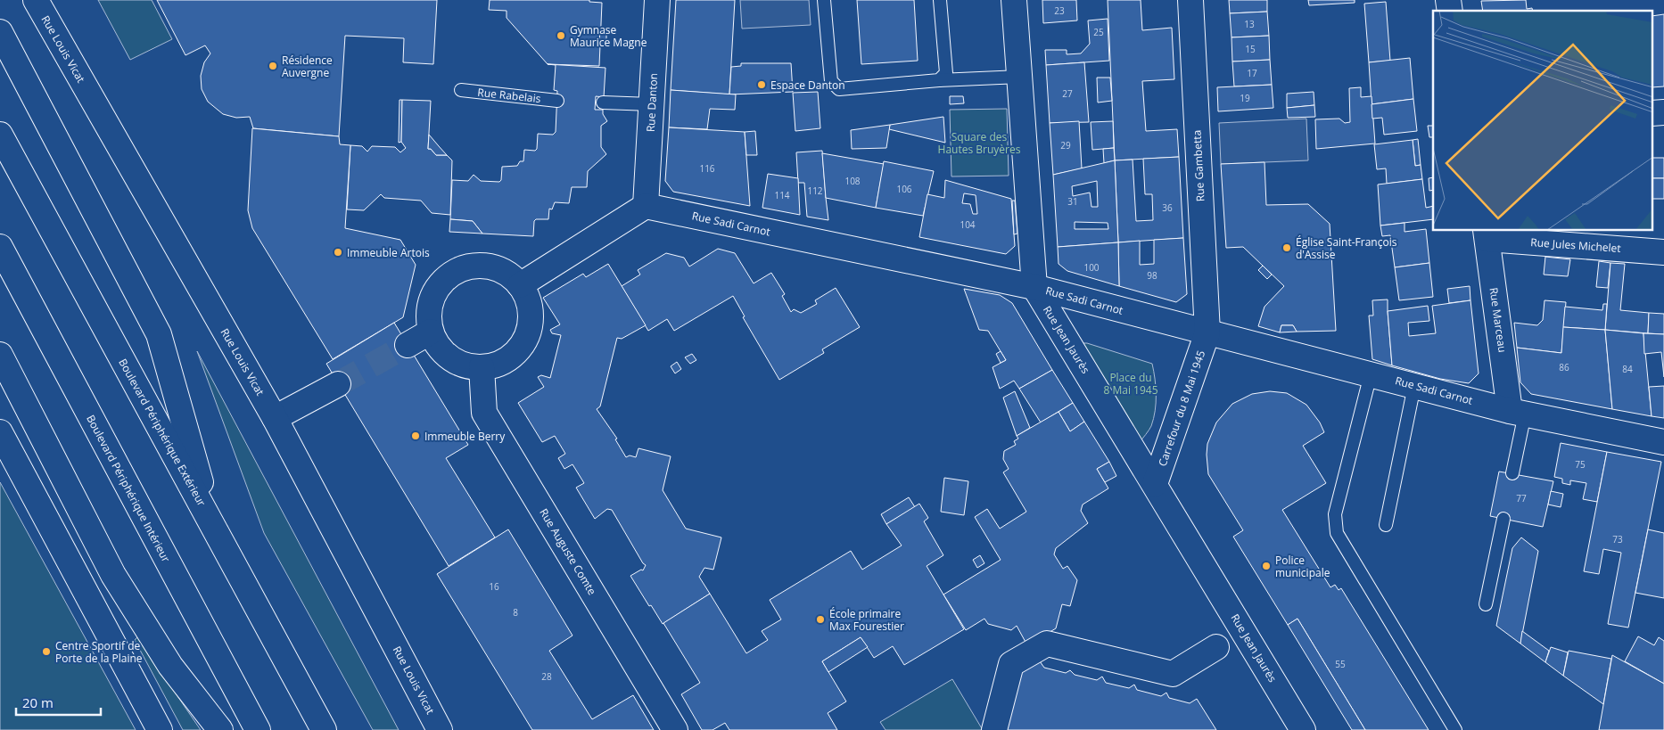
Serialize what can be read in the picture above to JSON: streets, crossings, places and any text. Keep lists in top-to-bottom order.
{
  "streets": {
    "main road": [
      "Rue Louis Vicat",
      "Rue Danton",
      "Rue Gambetta",
      "Rue Sadi Carnot",
      "Rue Jules Michelet",
      "Rue Marceau",
      "Rue Jean Jaurès",
      "Carrefour du 8 Mai 1945",
      "Boulevard Périphérique Extérieur",
      "Boulevard Périphérique Intérieur",
      "Rue Auguste Comte"
    ],
    "lane": ["Rue Rabelais"]
  },
  "crossings": [
    ["Rue Danton", "Rue Sadi Carnot"],
    ["Rue Gambetta", "Rue Sadi Carnot"],
    ["Rue Gambetta", "Carrefour du 8 Mai 1945"],
    ["Rue Sadi Carnot", "Rue Marceau"],
    ["Rue Sadi Carnot", "Rue Jean Jaurès"],
    ["Rue Sadi Carnot", "Carrefour du 8 Mai 1945"],
    ["Rue Jules Michelet", "Rue Marceau"],
    ["Rue Jean Jaurès", "Carrefour du 8 Mai 1945"]
  ],
  "parks": ["Square des Hautes Bruyères", "Place du 8 Mai 1945"],
  "places": [
    "Gymnase Maurice Magne",
    "Résidence Auvergne",
    "Espace Danton",
    "Église Saint-François d'Assise",
    "Immeuble Artois",
    "Immeuble Berry",
    "Police municipale",
    "École primaire Max Fourestier",
    "Centre Sportif de Porte de la Plaine"
  ],
  "house_numbers": [
    "23",
    "13",
    "25",
    "15",
    "17",
    "27",
    "19",
    "29",
    "116",
    "108",
    "106",
    "112",
    "114",
    "31",
    "36",
    "104",
    "100",
    "98",
    "86",
    "84",
    "75",
    "77",
    "73",
    "16",
    "8",
    "55",
    "28"
  ],
  "scale_bar": "20 m"
}
